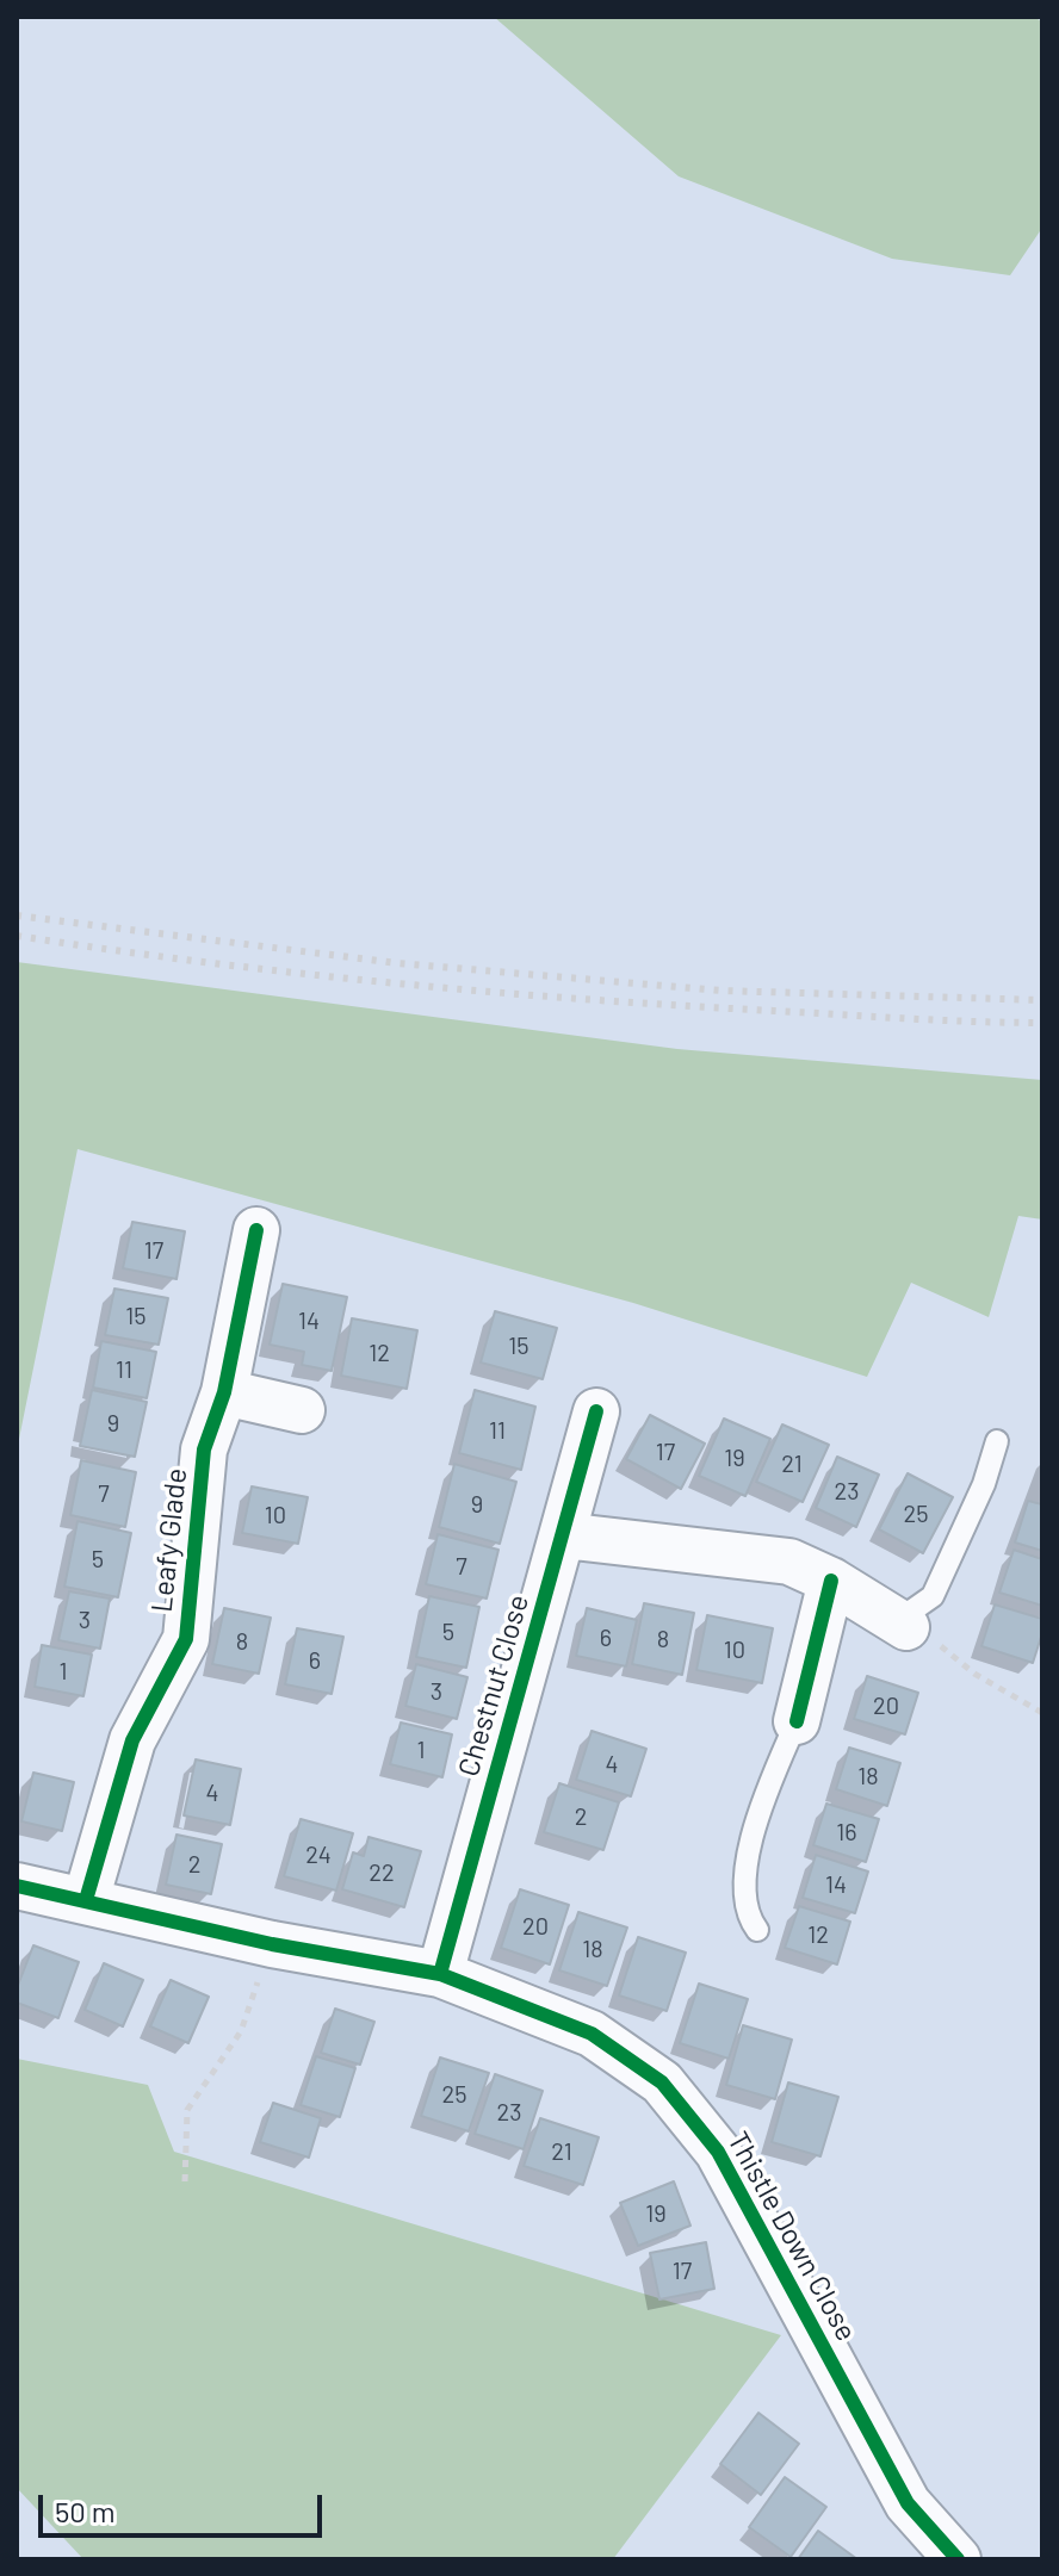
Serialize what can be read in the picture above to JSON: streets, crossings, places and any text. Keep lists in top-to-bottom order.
{
  "streets": {
    "street": ["Leafy Glade", "Chestnut Close", "Thistle Down Close"]
  },
  "crossings": [
    ["Leafy Glade", "Thistle Down Close"],
    ["Chestnut Close", "Thistle Down Close"]
  ],
  "house_numbers": [
    "17",
    "15",
    "14",
    "15",
    "12",
    "11",
    "9",
    "11",
    "17",
    "19",
    "21",
    "23",
    "7",
    "9",
    "25",
    "10",
    "5",
    "7",
    "3",
    "5",
    "6",
    "8",
    "8",
    "10",
    "6",
    "1",
    "3",
    "20",
    "1",
    "4",
    "18",
    "4",
    "2",
    "16",
    "24",
    "2",
    "22",
    "14",
    "20",
    "12",
    "18",
    "25",
    "23",
    "21",
    "19",
    "17"
  ],
  "scale_bar": "50 m"
}
